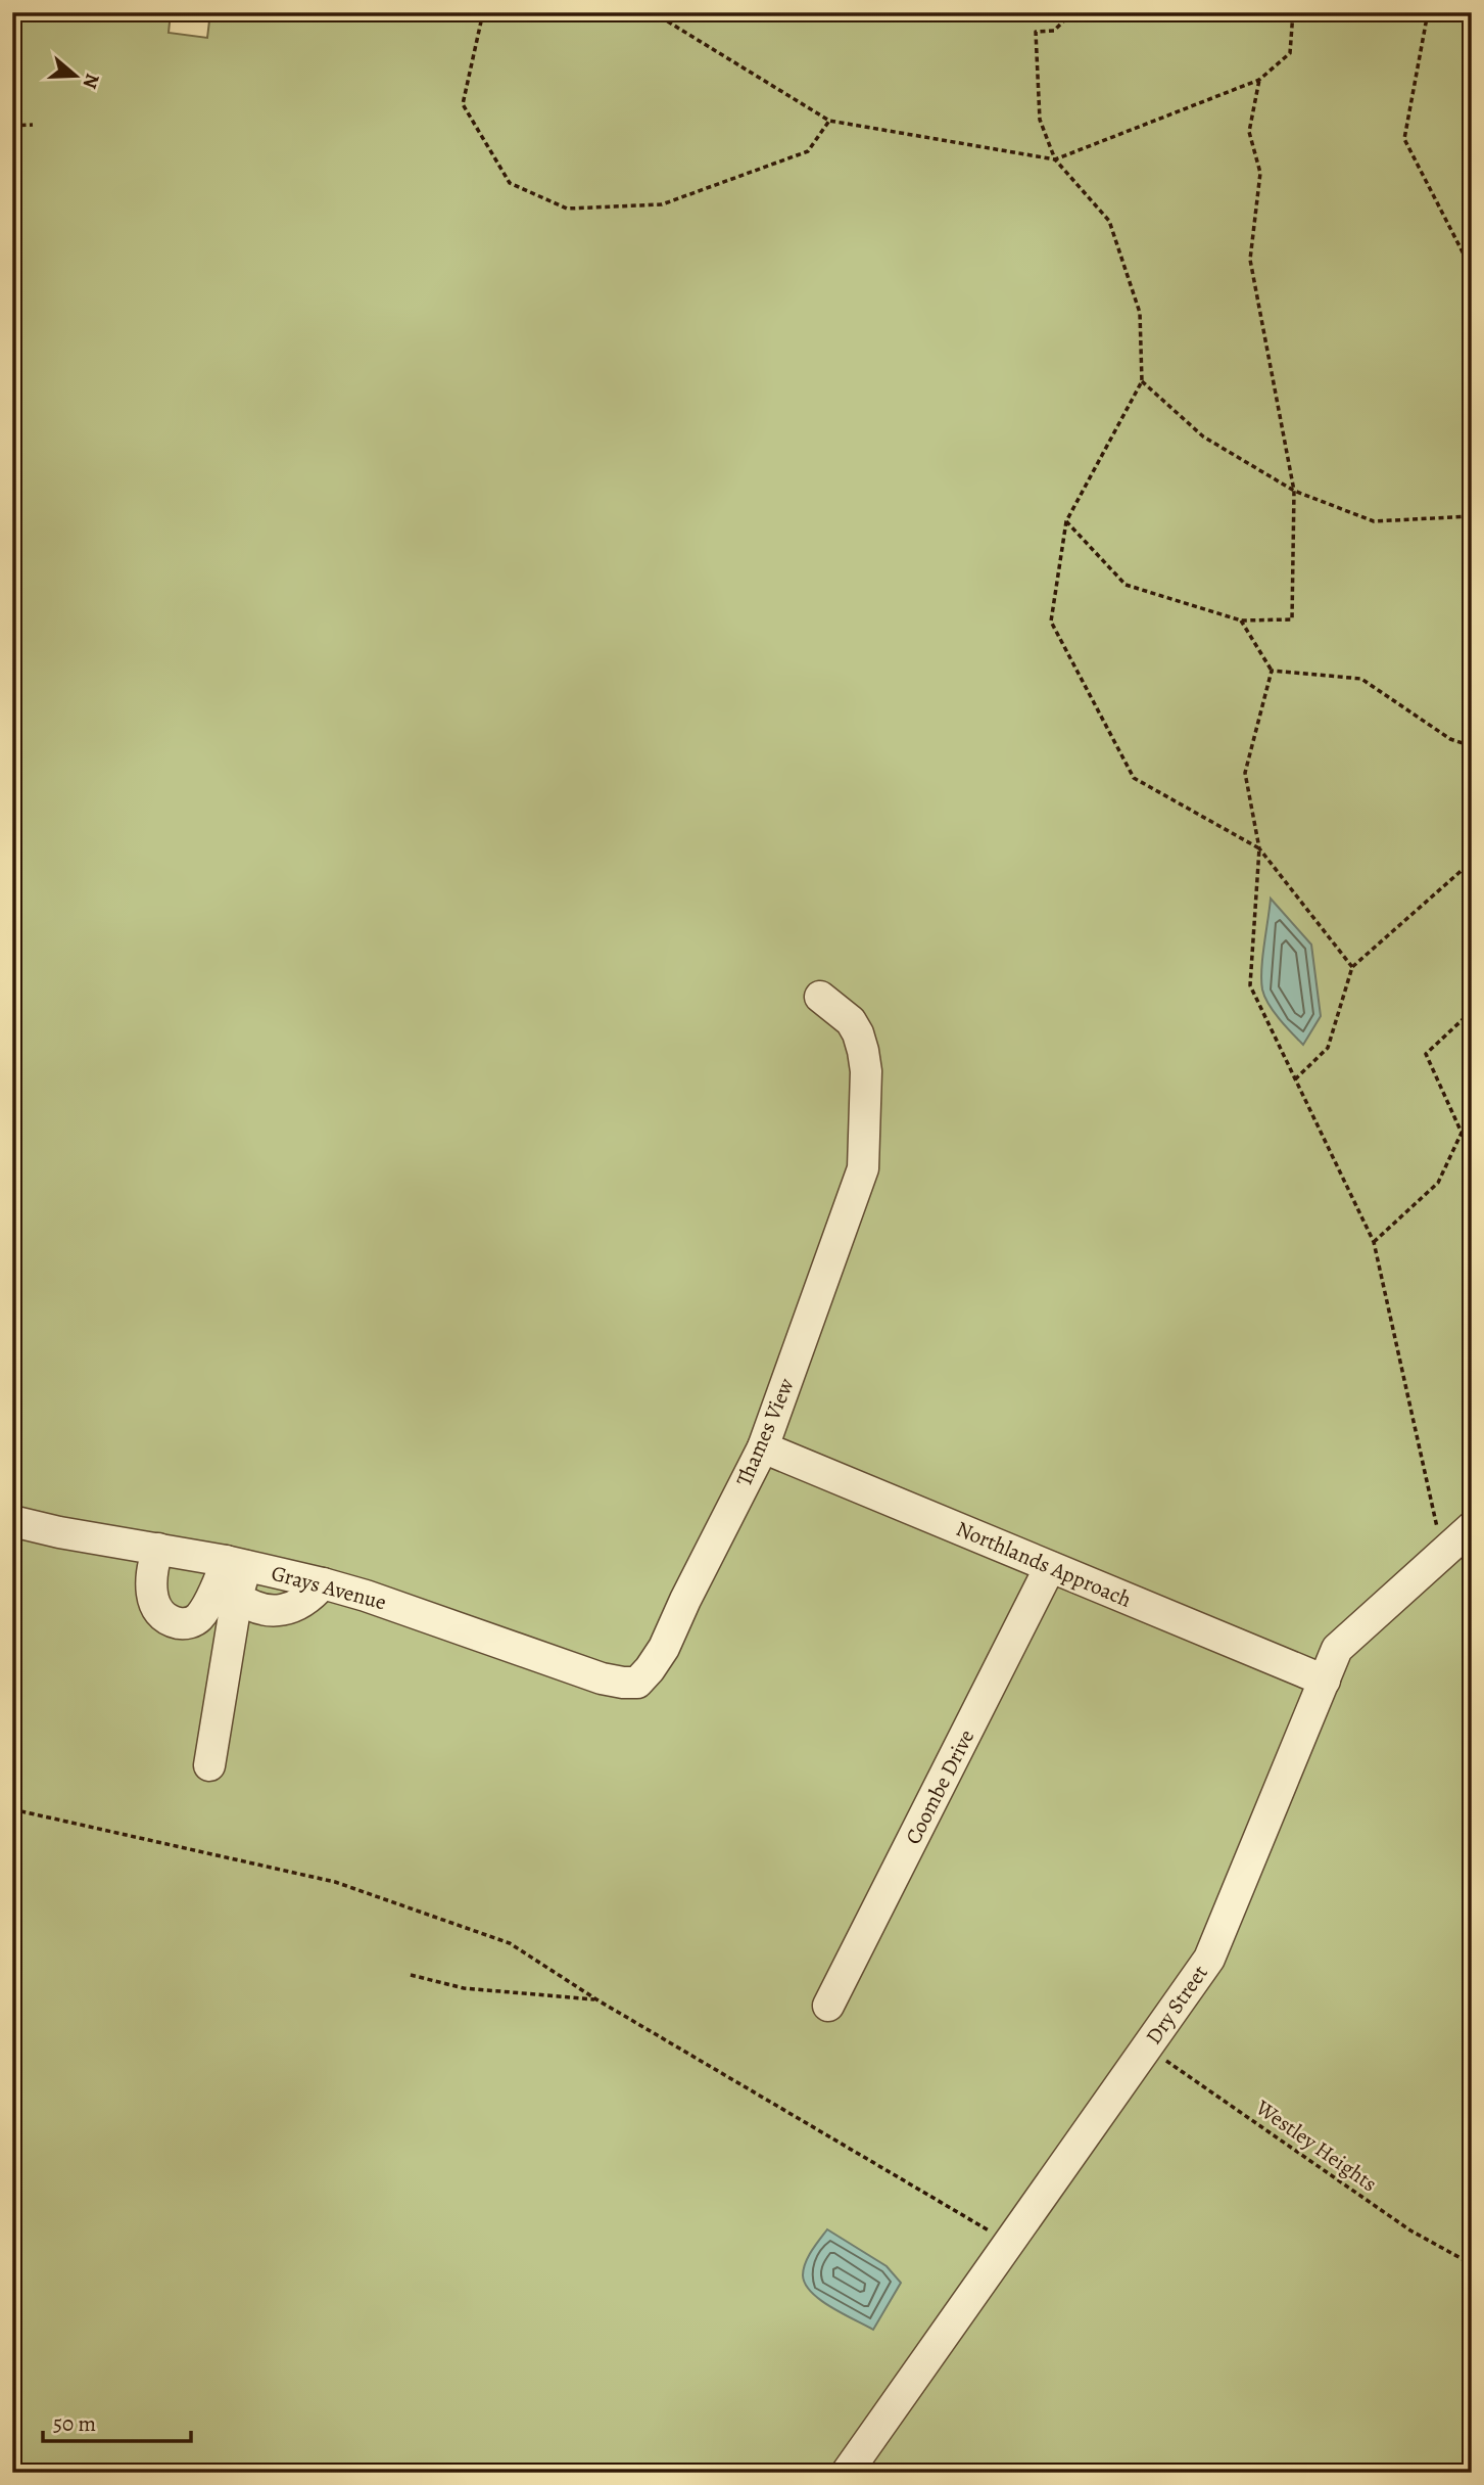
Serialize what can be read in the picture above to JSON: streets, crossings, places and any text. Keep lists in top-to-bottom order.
{
  "streets": {
    "street": [
      "Thames View",
      "Northlands Approach",
      "Grays Avenue",
      "Coombe Drive",
      "Dry Street"
    ],
    "path": ["Westley Heights"]
  },
  "crossings": [
    ["Thames View", "Northlands Approach"],
    ["Thames View", "Grays Avenue"],
    ["Northlands Approach", "Coombe Drive"],
    ["Northlands Approach", "Dry Street"],
    ["Dry Street", "Westley Heights"]
  ],
  "scale_bar": "50 m",
  "north": "right"
}
